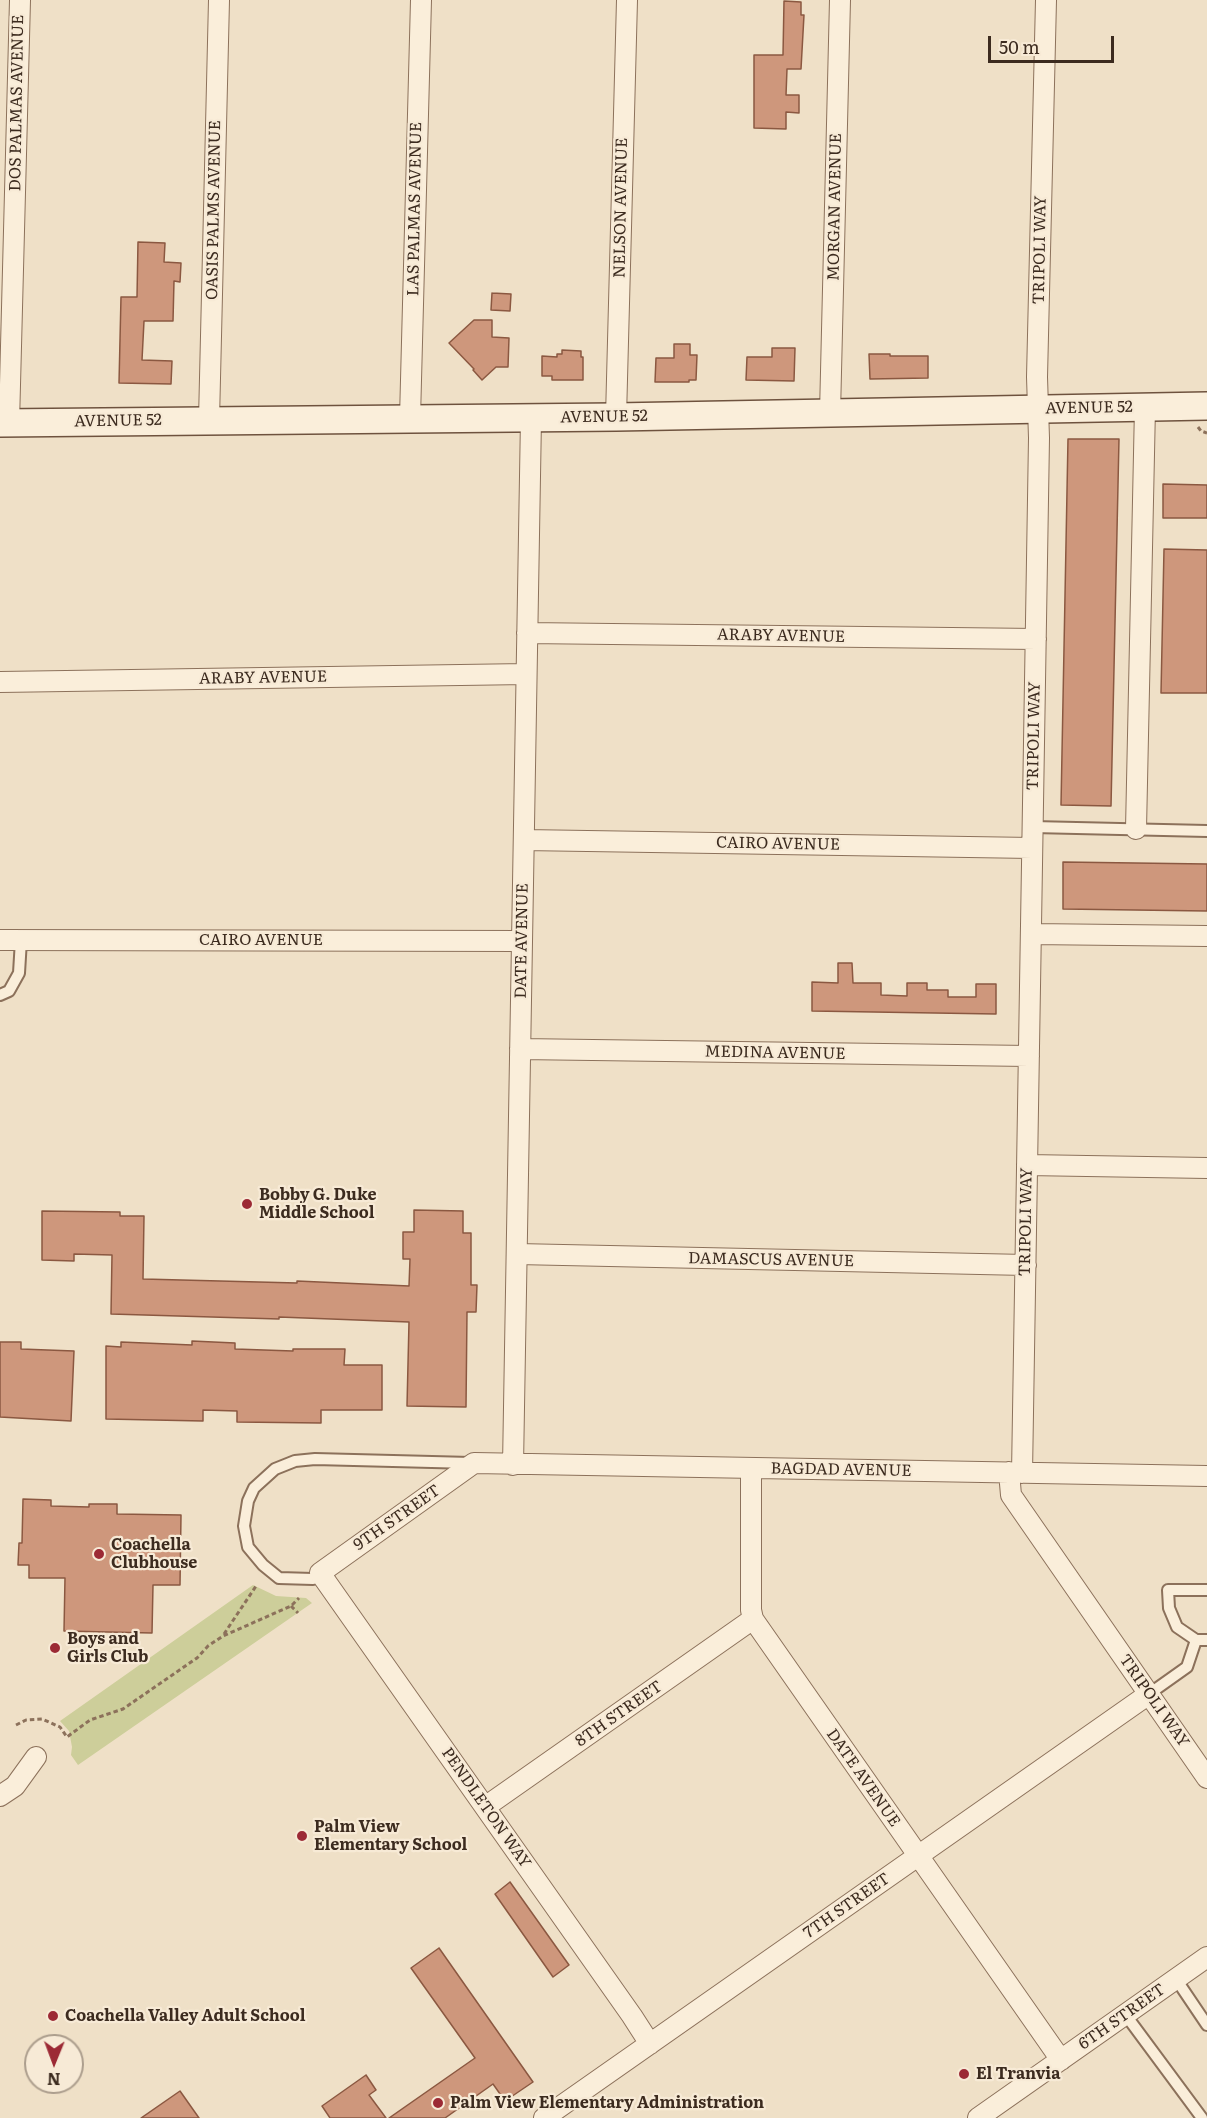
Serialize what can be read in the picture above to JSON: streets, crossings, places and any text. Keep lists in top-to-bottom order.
{
  "streets": {
    "main road": ["AVENUE 52"],
    "street": [
      "DOS PALMAS AVENUE",
      "MORGAN AVENUE",
      "NELSON AVENUE",
      "LAS PALMAS AVENUE",
      "OASIS PALMS AVENUE",
      "TRIPOLI WAY",
      "ARABY AVENUE",
      "CAIRO AVENUE",
      "DATE AVENUE",
      "MEDINA AVENUE",
      "DAMASCUS AVENUE",
      "BAGDAD AVENUE",
      "9TH STREET",
      "8TH STREET",
      "PENDLETON WAY",
      "7TH STREET",
      "6TH STREET"
    ]
  },
  "crossings": [
    ["DOS PALMAS AVENUE", "AVENUE 52"],
    ["MORGAN AVENUE", "AVENUE 52"],
    ["NELSON AVENUE", "AVENUE 52"],
    ["LAS PALMAS AVENUE", "AVENUE 52"],
    ["OASIS PALMS AVENUE", "AVENUE 52"],
    ["TRIPOLI WAY", "AVENUE 52"],
    ["TRIPOLI WAY", "ARABY AVENUE"],
    ["TRIPOLI WAY", "CAIRO AVENUE"],
    ["TRIPOLI WAY", "MEDINA AVENUE"],
    ["TRIPOLI WAY", "DAMASCUS AVENUE"],
    ["TRIPOLI WAY", "BAGDAD AVENUE"],
    ["TRIPOLI WAY", "7TH STREET"],
    ["AVENUE 52", "DATE AVENUE"],
    ["ARABY AVENUE", "DATE AVENUE"],
    ["CAIRO AVENUE", "DATE AVENUE"],
    ["DATE AVENUE", "MEDINA AVENUE"],
    ["DATE AVENUE", "DAMASCUS AVENUE"],
    ["DATE AVENUE", "BAGDAD AVENUE"],
    ["DATE AVENUE", "8TH STREET"],
    ["DATE AVENUE", "7TH STREET"],
    ["DATE AVENUE", "6TH STREET"],
    ["BAGDAD AVENUE", "9TH STREET"],
    ["9TH STREET", "PENDLETON WAY"],
    ["8TH STREET", "PENDLETON WAY"],
    ["PENDLETON WAY", "7TH STREET"]
  ],
  "places": [
    "Bobby G. Duke Middle School",
    "Coachella Clubhouse",
    "Boys and Girls Club",
    "Palm View Elementary School",
    "Coachella Valley Adult School",
    "El Tranvia",
    "Palm View Elementary Administration"
  ],
  "scale_bar": "50 m",
  "north": "bottom"
}
